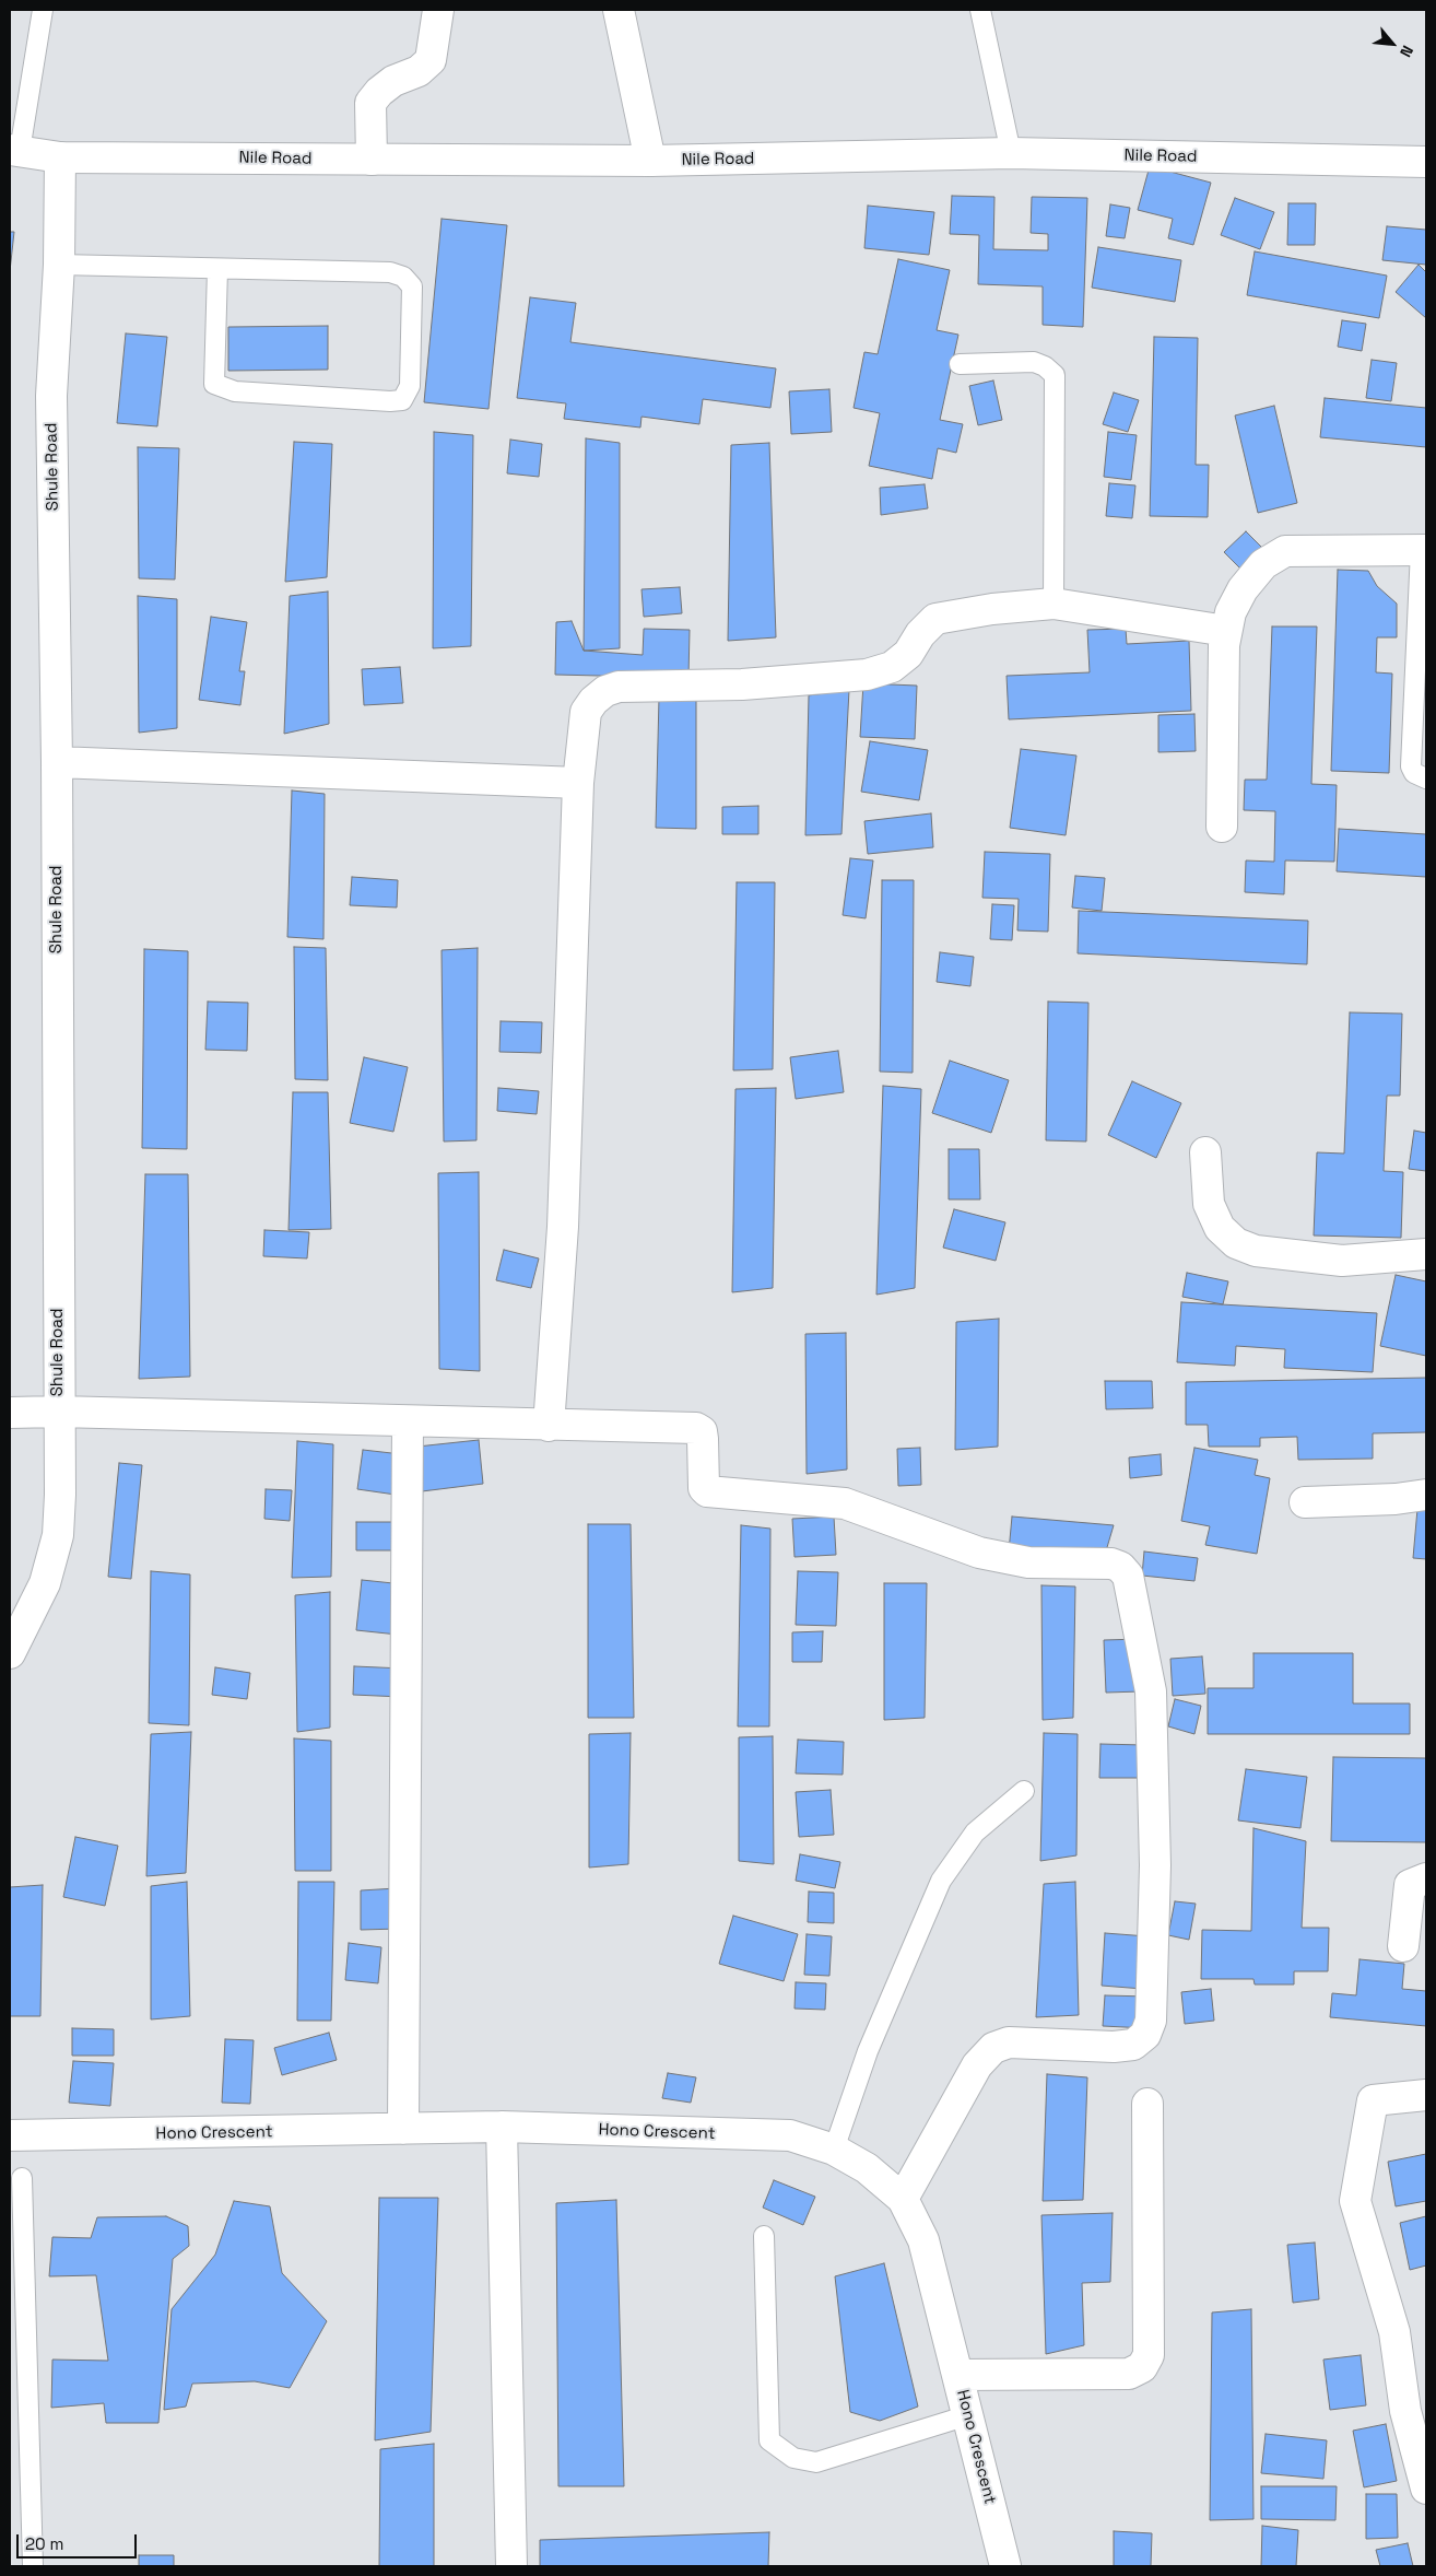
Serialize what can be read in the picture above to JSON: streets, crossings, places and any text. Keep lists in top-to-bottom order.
{
  "streets": {
    "street": ["Nile Road", "Shule Road", "Hono Crescent"]
  },
  "crossings": [
    ["Nile Road", "Shule Road"]
  ],
  "scale_bar": "20 m",
  "north": "bottom right"
}
